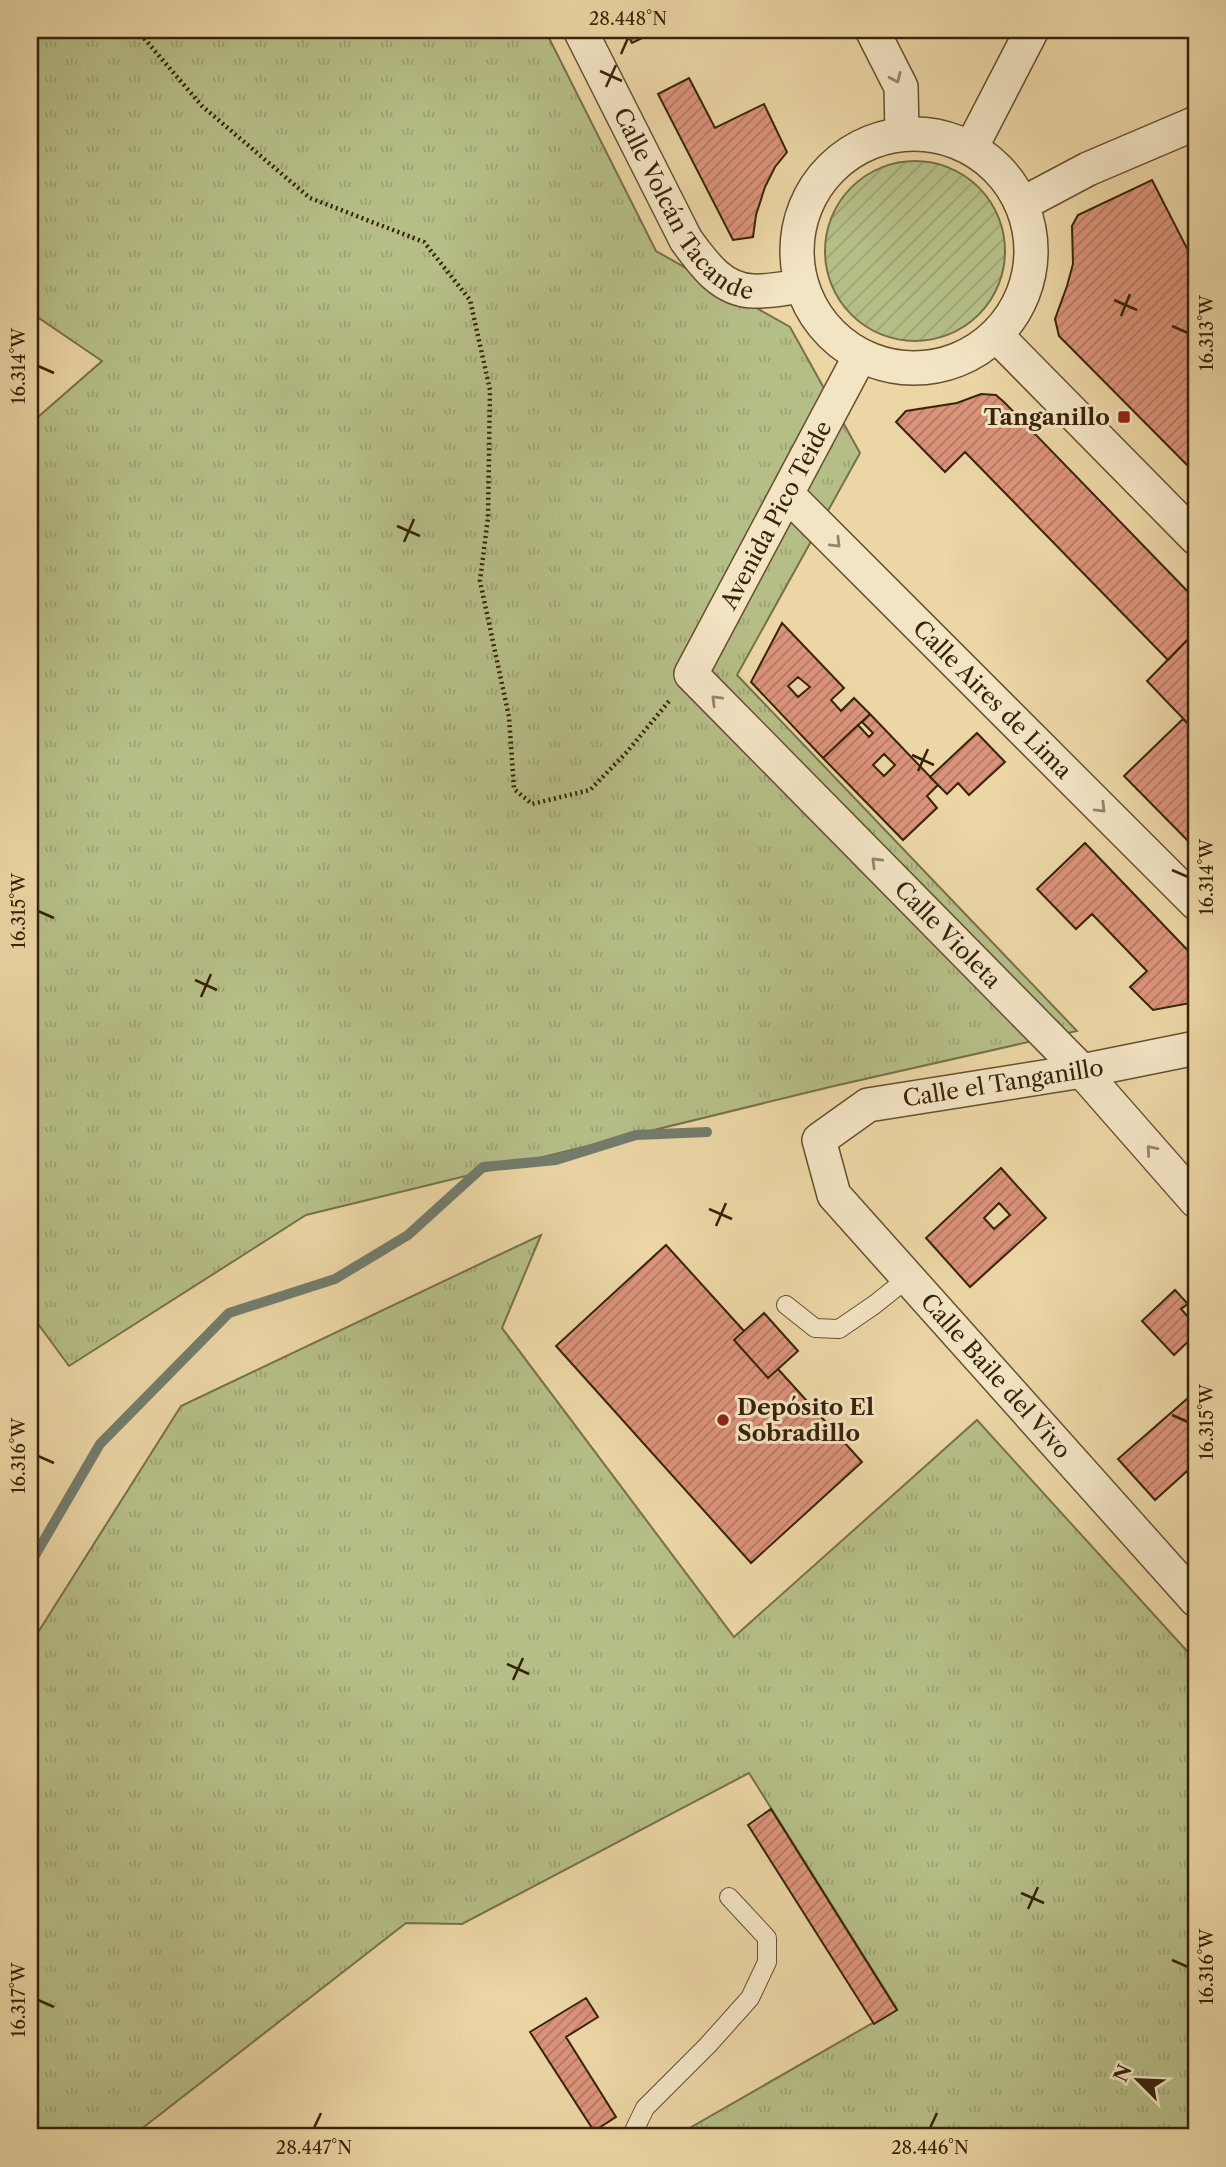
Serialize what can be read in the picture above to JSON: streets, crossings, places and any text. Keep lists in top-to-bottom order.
{
  "streets": {
    "street": [
      "Calle Volcán Tacande",
      "Avenida Pico Teide",
      "Calle Aires de Lima",
      "Calle Violeta",
      "Calle el Tanganillo",
      "Calle Baile del Vivo"
    ]
  },
  "crossings": [
    ["Calle Volcán Tacande", "Avenida Pico Teide"],
    ["Avenida Pico Teide", "Calle Aires de Lima"],
    ["Avenida Pico Teide", "Calle Violeta"],
    ["Calle Violeta", "Calle el Tanganillo"],
    ["Calle el Tanganillo", "Calle Baile del Vivo"]
  ],
  "one_way": ["Calle Violeta"],
  "places": {
    "transit": ["Tanganillo"],
    "other": ["Depósito El Sobradillo"]
  },
  "north": "top left",
  "coordinates": [
    "28.448°N",
    "16.313°W",
    "16.314°W",
    "16.315°W",
    "16.316°W",
    "16.317°W",
    "28.447°N",
    "28.446°N"
  ]
}
